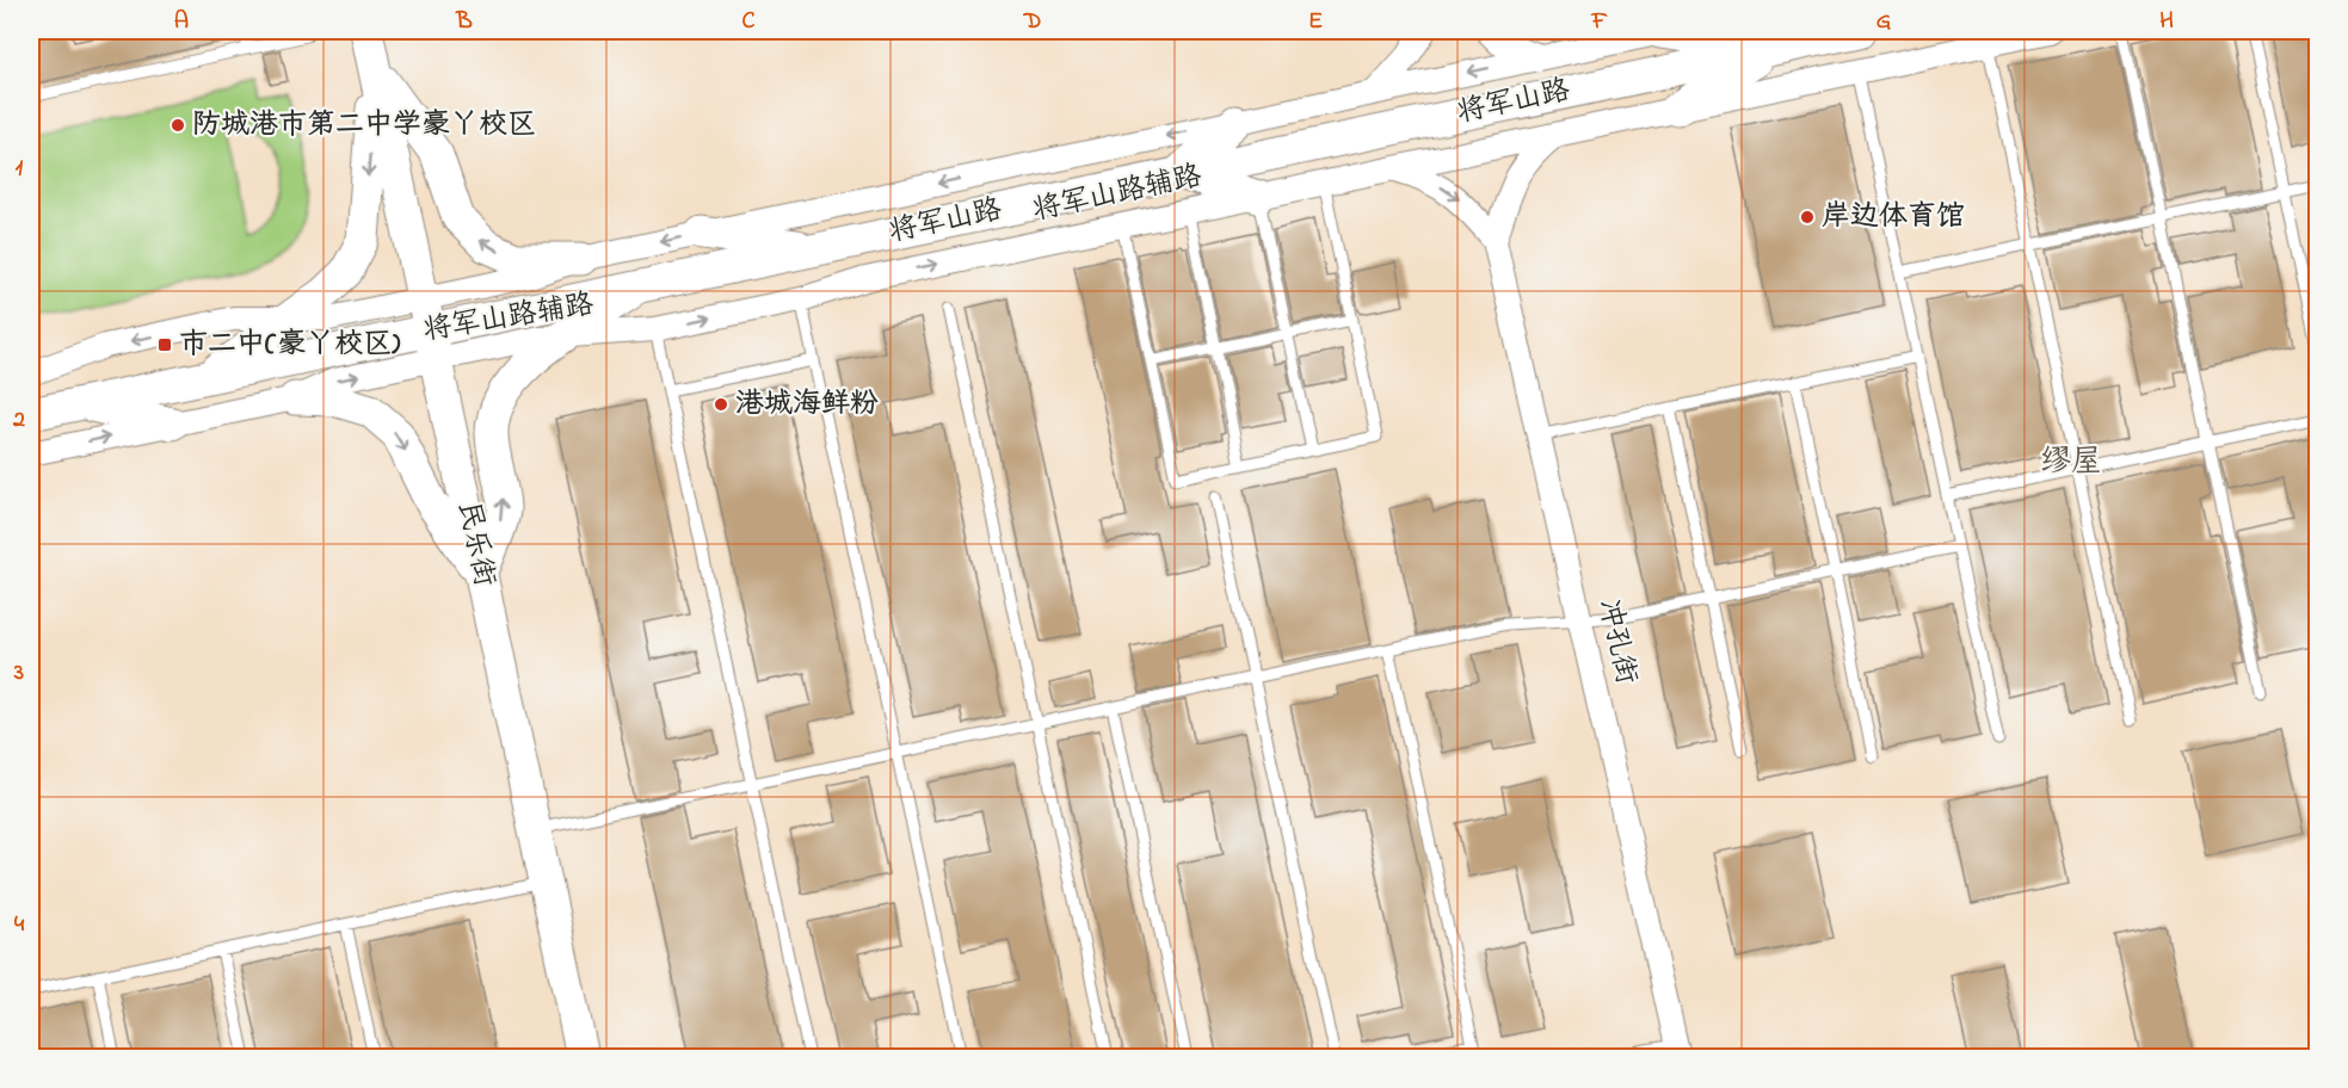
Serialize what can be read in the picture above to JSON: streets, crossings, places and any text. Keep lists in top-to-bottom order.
{
  "streets": {
    "street": [
      "将军山路",
      "将军山路辅路",
      "民乐街",
      "冲孔街"
    ]
  },
  "crossings": [
    ["将军山路", "将军山路辅路"],
    ["将军山路", "民乐街"],
    ["将军山路辅路", "民乐街"],
    ["将军山路辅路", "冲孔街"]
  ],
  "districts": ["缪屋"],
  "places": {
    "other": ["防城港市第二中学豪丫校区", "岸边体育馆", "港城海鲜粉"],
    "transit": ["市二中(豪丫校区)"]
  },
  "grid": {
    "columns": [
      "A",
      "B",
      "C",
      "D",
      "E",
      "F",
      "G",
      "H"
    ],
    "rows": [
      "1",
      "2",
      "3",
      "4"
    ]
  }
}
